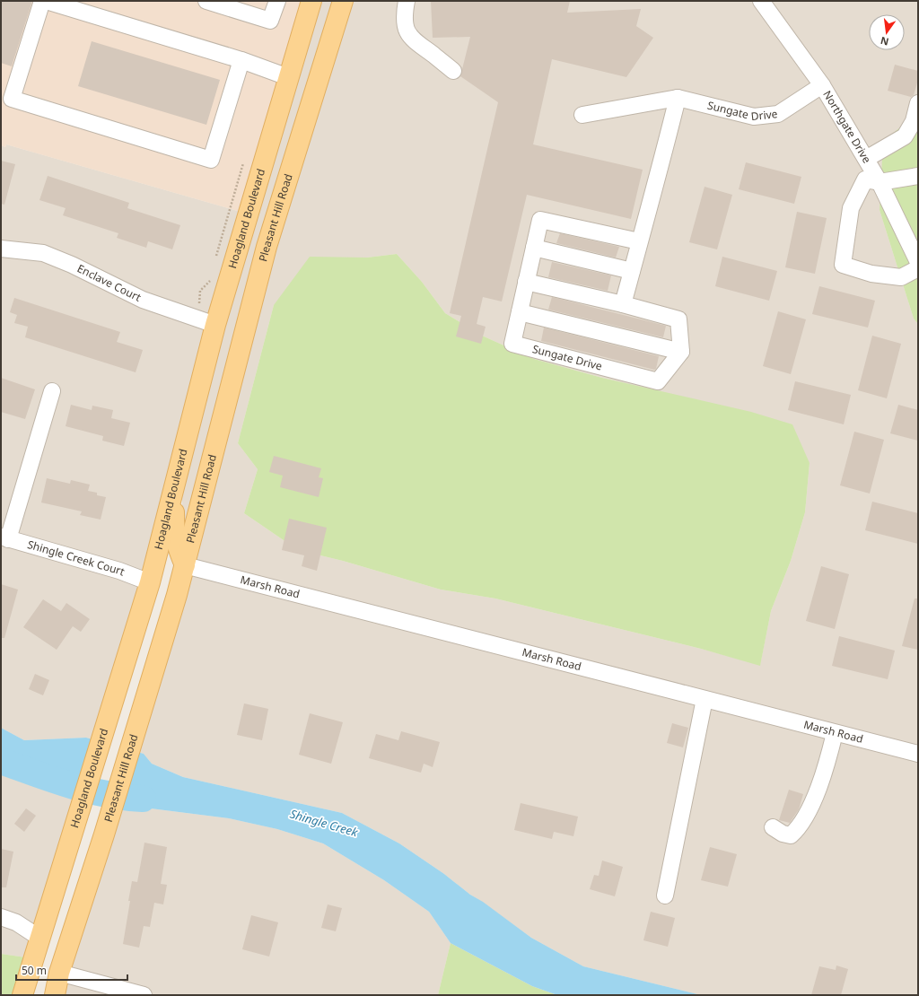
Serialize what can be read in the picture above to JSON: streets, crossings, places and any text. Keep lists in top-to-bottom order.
{
  "streets": {
    "main road": ["Hoagland Boulevard", "Pleasant Hill Road"],
    "street": [
      "Sungate Drive",
      "Northgate Drive",
      "Enclave Court",
      "Shingle Creek Court",
      "Marsh Road"
    ]
  },
  "crossings": [
    ["Sungate Drive", "Northgate Drive"],
    ["Hoagland Boulevard", "Enclave Court"],
    ["Hoagland Boulevard", "Shingle Creek Court"],
    ["Pleasant Hill Road", "Marsh Road"]
  ],
  "water": ["Shingle Creek"],
  "scale_bar": "50 m",
  "north": "bottom"
}
